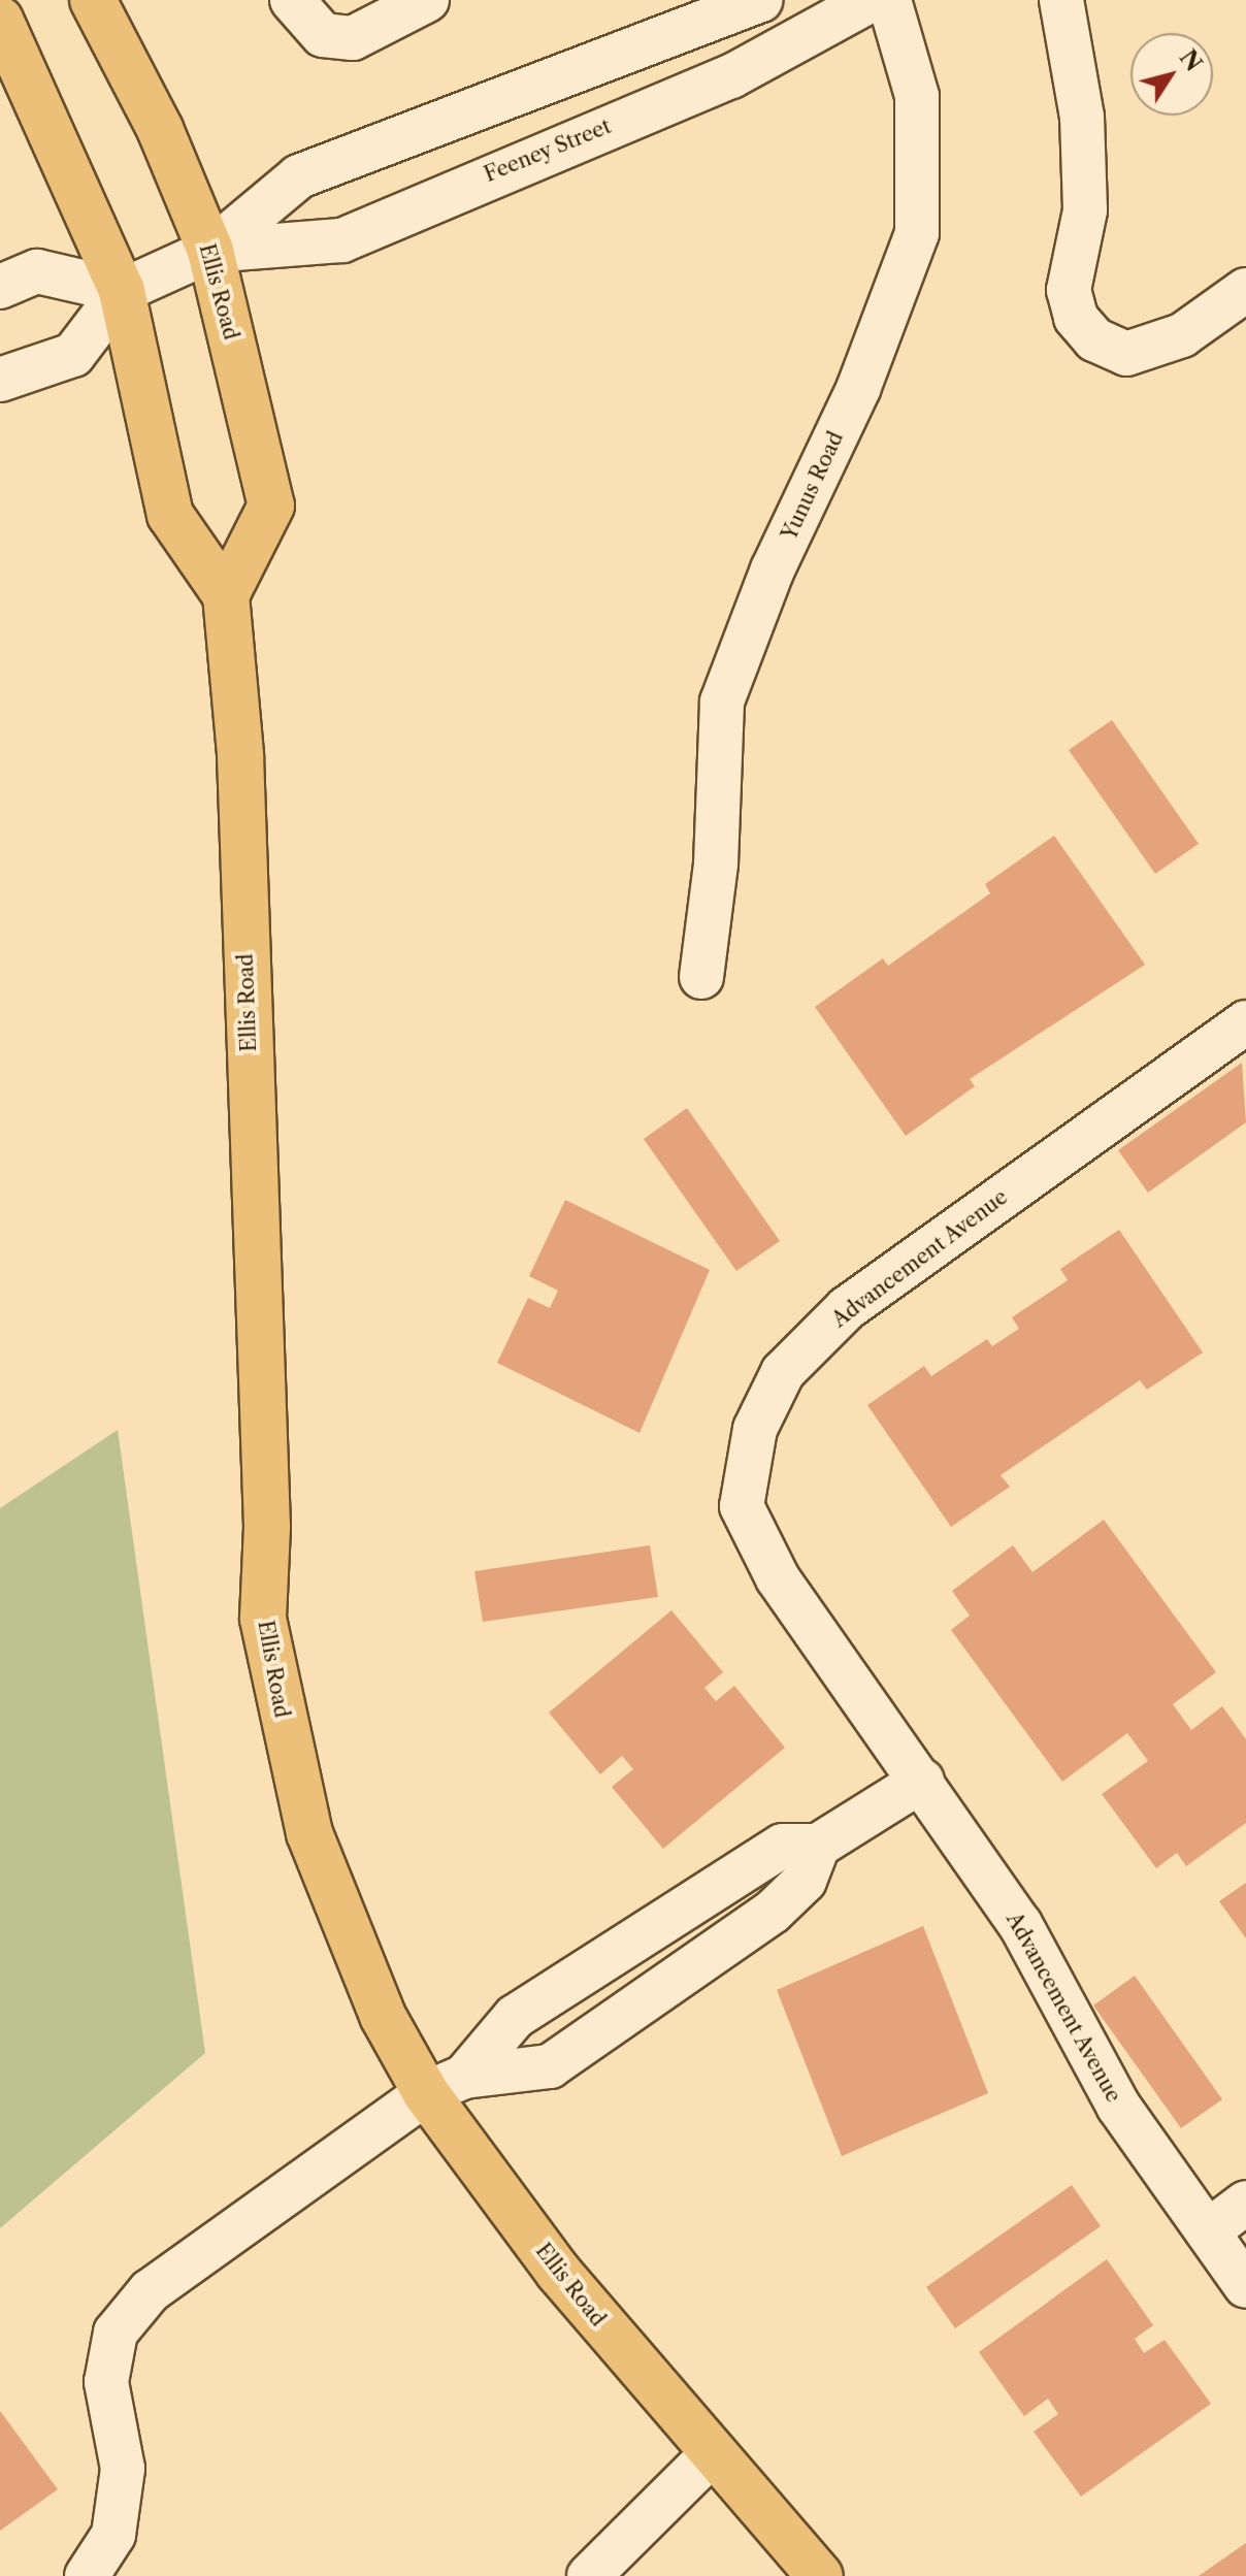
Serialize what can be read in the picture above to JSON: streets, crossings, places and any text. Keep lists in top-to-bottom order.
{
  "streets": {
    "main road": ["Ellis Road"],
    "street": ["Feeney Street", "Yunus Road", "Advancement Avenue"]
  },
  "crossings": [
    ["Feeney Street", "Ellis Road"]
  ],
  "north": "top right"
}
